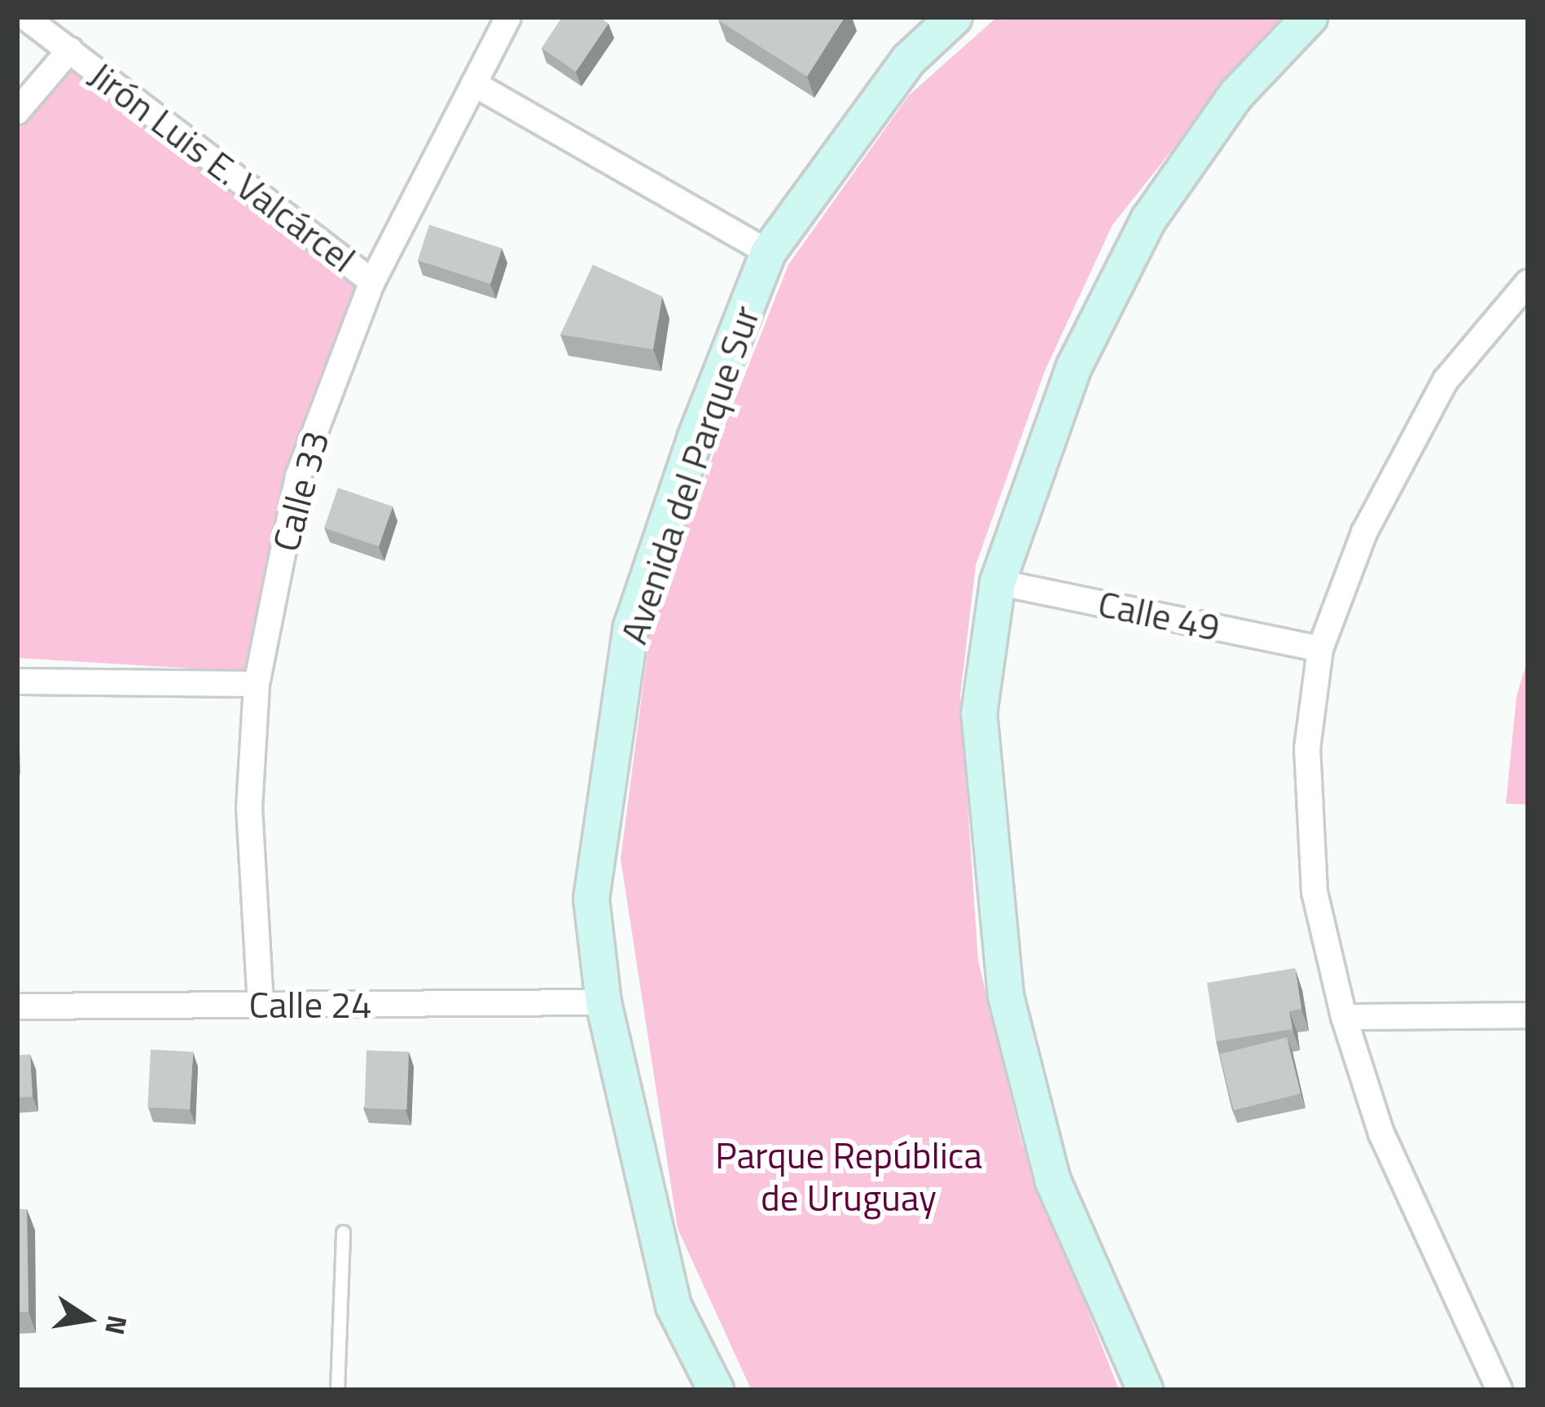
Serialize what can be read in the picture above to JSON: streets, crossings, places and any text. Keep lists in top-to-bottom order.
{
  "streets": {
    "main road": ["Avenida del Parque Sur"],
    "street": [
      "Jirón Luis E. Valcárcel",
      "Calle 33",
      "Calle 49",
      "Calle 24"
    ]
  },
  "crossings": [
    ["Jirón Luis E. Valcárcel", "Calle 33"],
    ["Avenida del Parque Sur", "Calle 24"],
    ["Calle 33", "Calle 24"]
  ],
  "parks": ["Parque República de Uruguay"],
  "north": "right"
}
